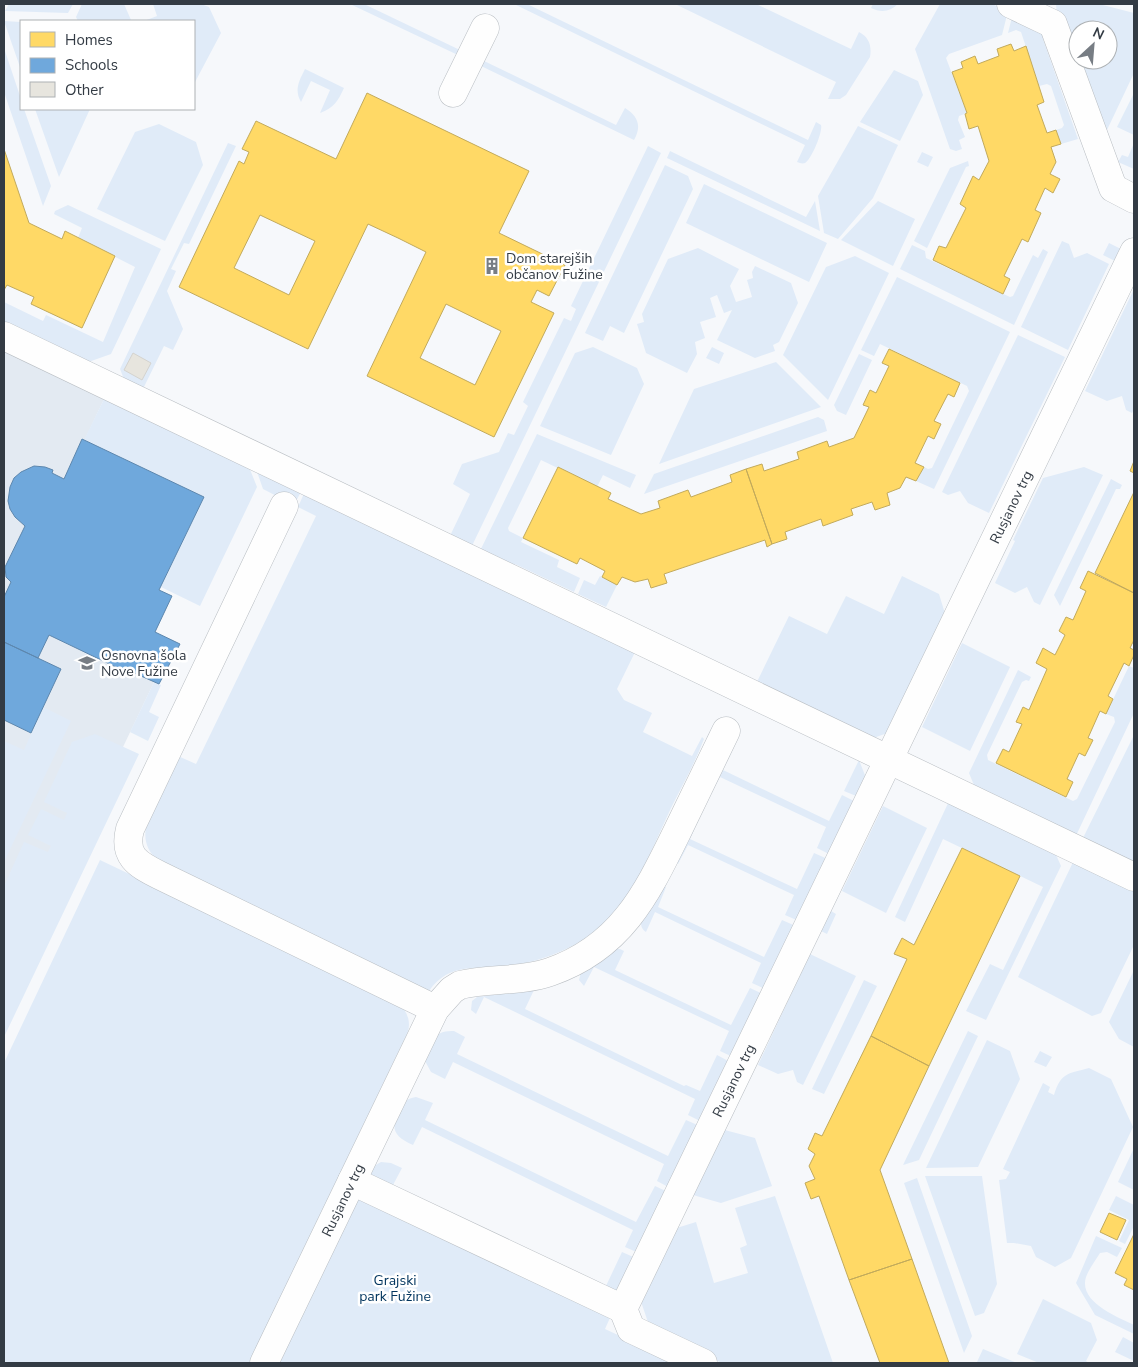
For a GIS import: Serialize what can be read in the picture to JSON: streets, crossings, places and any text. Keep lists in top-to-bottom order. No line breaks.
{"streets":{"street":["Rusjanov trg"]},"parks":["Grajski park Fužine"],"places":{"building":["Dom starejših občanov Fužine"],"school or university":["Osnovna šola Nove Fužine"]},"legend":["Homes","Schools","Other"],"north":"top right"}
